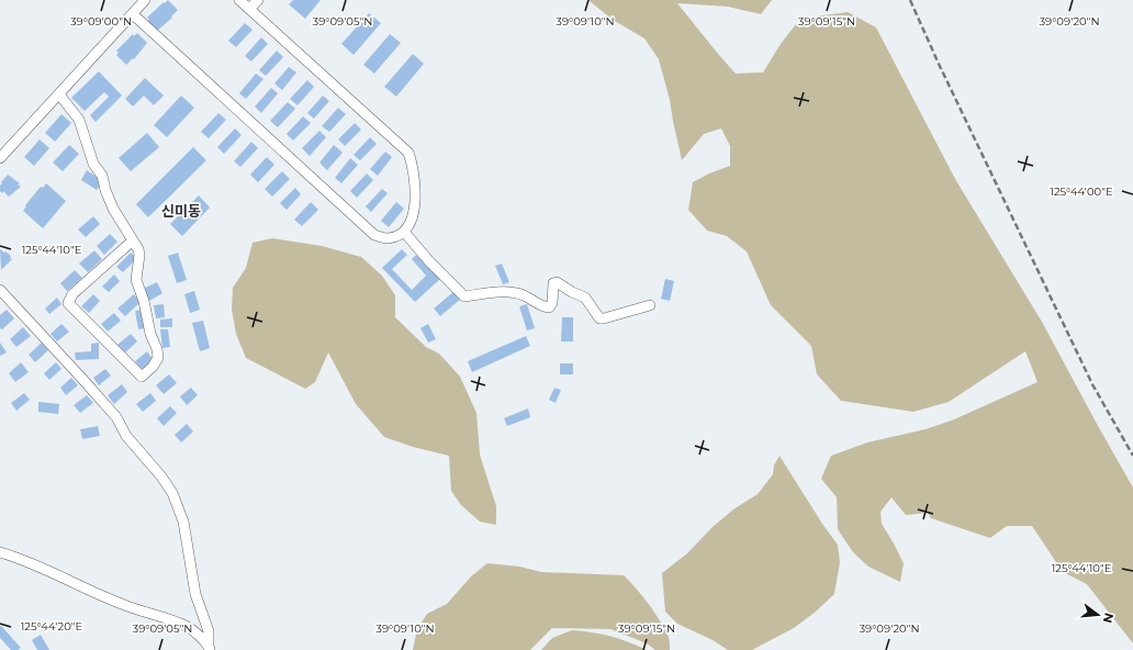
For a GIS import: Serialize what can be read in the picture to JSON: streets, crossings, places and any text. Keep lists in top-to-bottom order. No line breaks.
{"districts":["신미동"],"north":"right","coordinates":["39°09'00\"N","39°09'05\"N","39°09'10\"N","39°09'15\"N","39°09'20\"N","125°44'00\"E","125°44'10\"E","125°44'20\"E"]}
